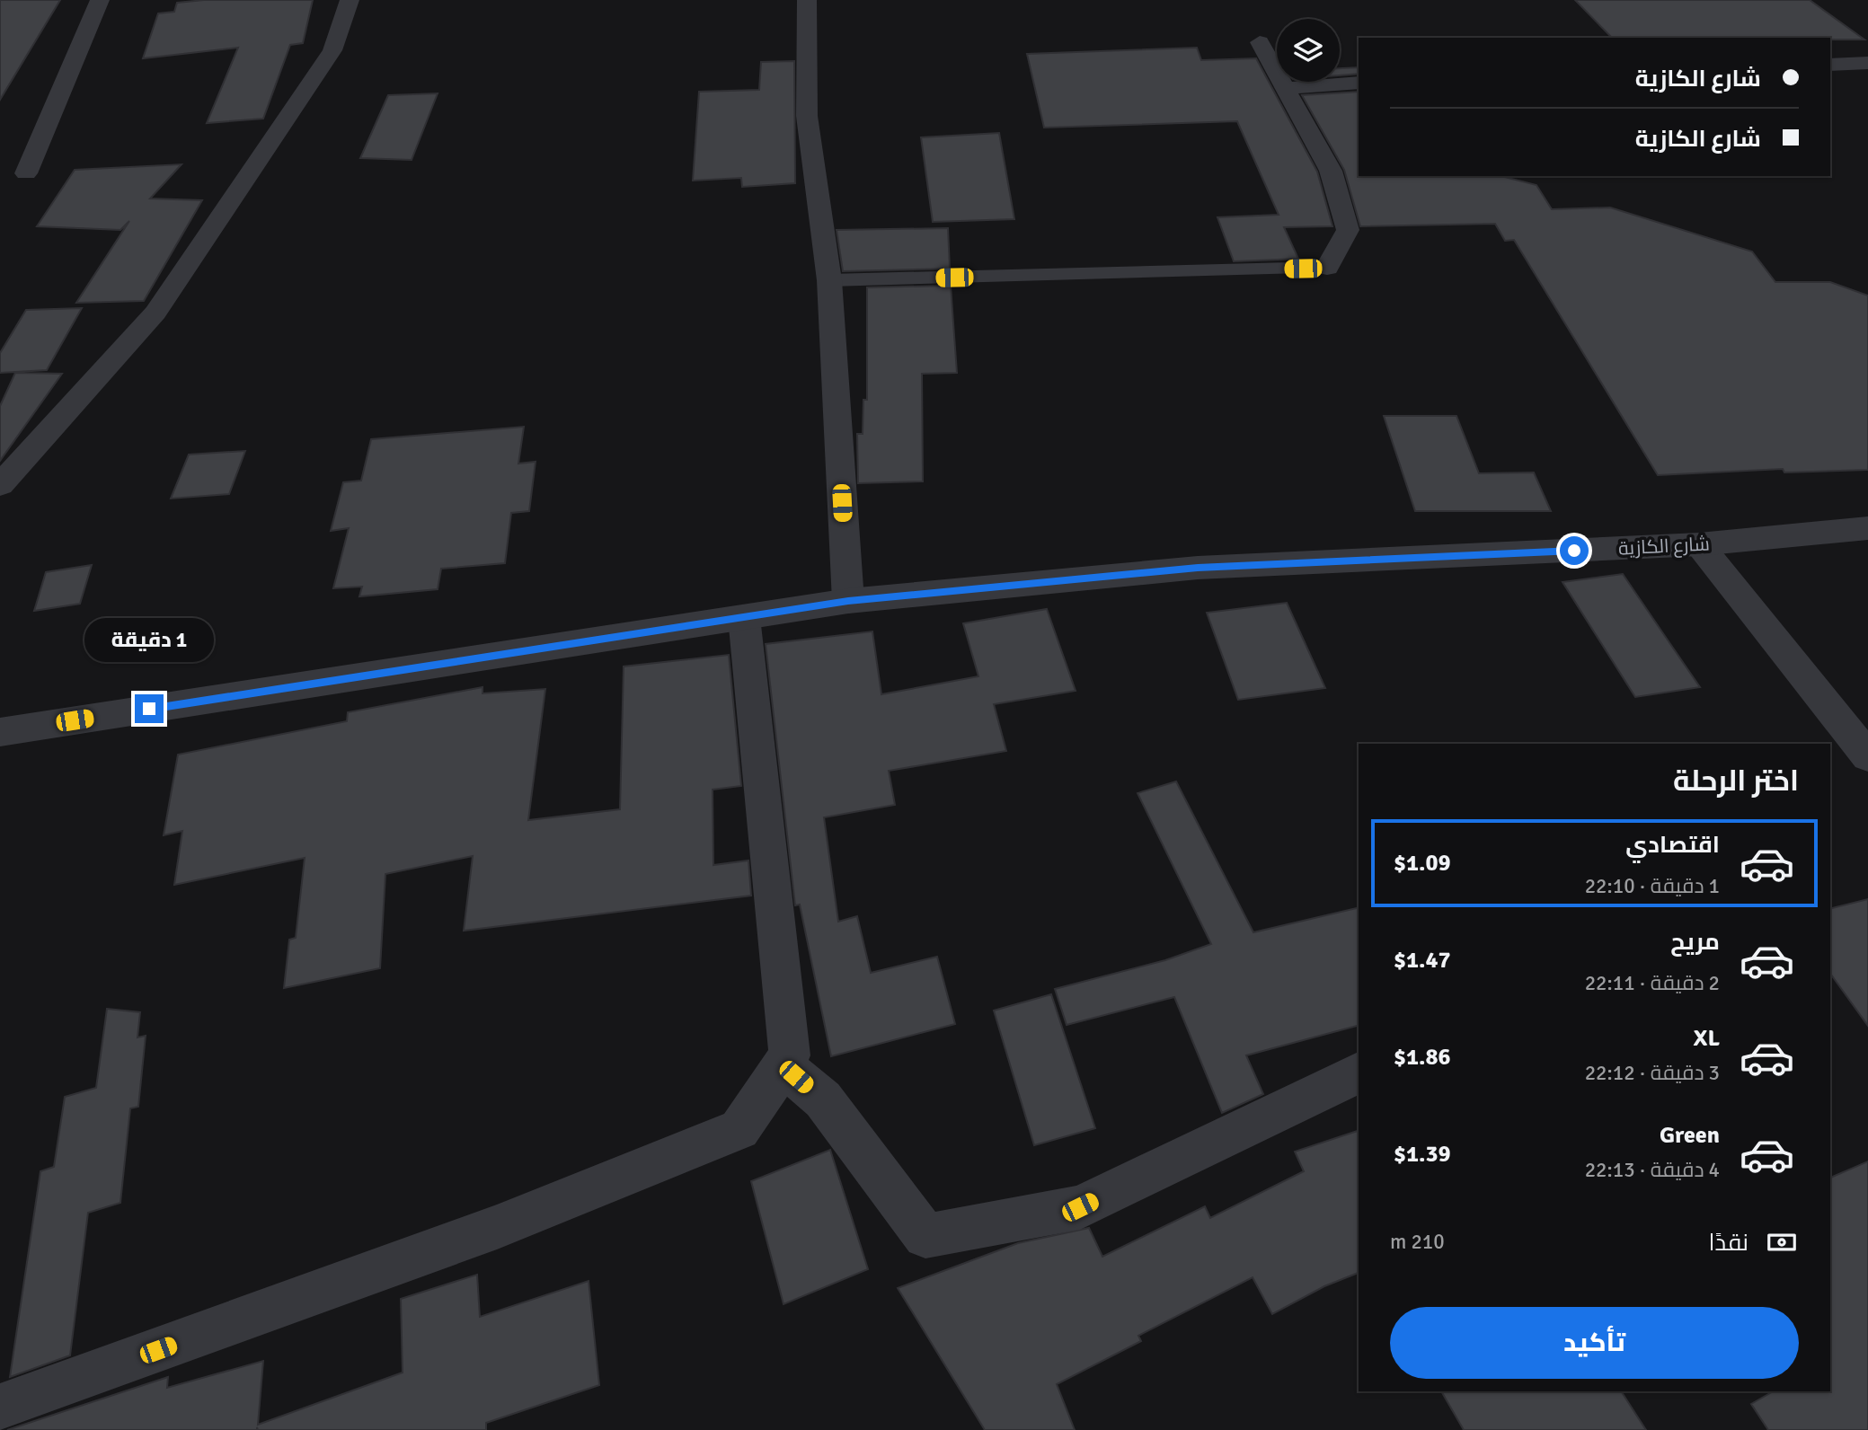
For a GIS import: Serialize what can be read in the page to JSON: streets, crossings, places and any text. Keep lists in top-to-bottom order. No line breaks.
{"streets":{"street":["شارع الكازية"]},"page":{"banner":["شارع الكازية","شارع الكازية"],"bubble":"1 دقيقة","heading":"اختر الرحلة","list":[{"name":"اقتصادي","note":"1 دقيقة · 22:10","value":"$1.09"},{"name":"مريح","note":"2 دقيقة · 22:11","value":"$1.47"},{"name":"XL","note":"3 دقيقة · 22:12","value":"$1.86"},{"name":"Green","note":"4 دقيقة · 22:13","value":"$1.39"}],"pay":["نقدًا","210 m"],"buttons":"تأكيد"}}
